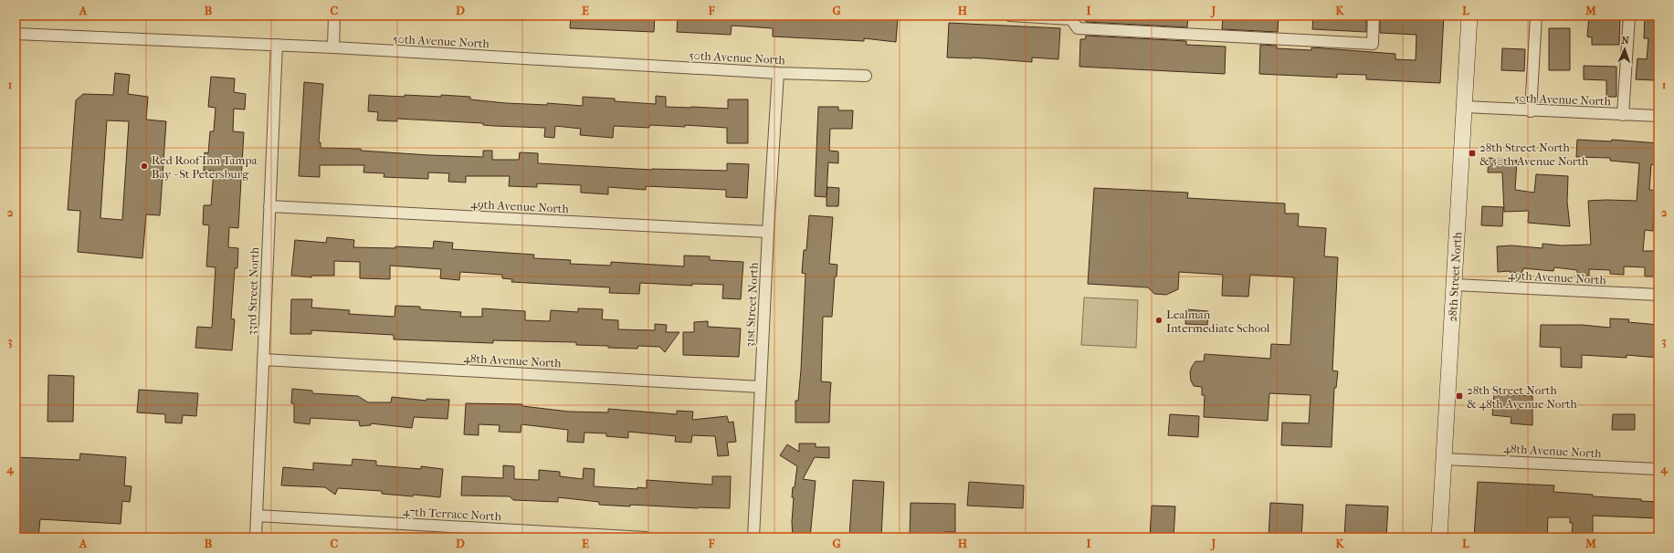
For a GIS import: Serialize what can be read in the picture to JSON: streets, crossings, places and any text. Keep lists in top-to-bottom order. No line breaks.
{"streets":{"street":["50th Avenue North","49th Avenue North","28th Street North","33rd Street North","31st Street North","48th Avenue North","47th Terrace North"]},"crossings":[["50th Avenue North","28th Street North"],["50th Avenue North","33rd Street North"],["50th Avenue North","31st Street North"],["49th Avenue North","28th Street North"],["49th Avenue North","33rd Street North"],["49th Avenue North","31st Street North"],["28th Street North","48th Avenue North"],["33rd Street North","48th Avenue North"],["33rd Street North","47th Terrace North"],["31st Street North","48th Avenue North"]],"places":{"transit":["28th Street North & 50th Avenue North","28th Street North & 48th Avenue North"],"other":["Red Roof Inn Tampa Bay - St Petersburg","Lealman Intermediate School"]},"north":"top","grid":{"columns":["A","B","C","D","E","F","G","H","I","J","K","L","M"],"rows":["1","2","3","4"]}}
